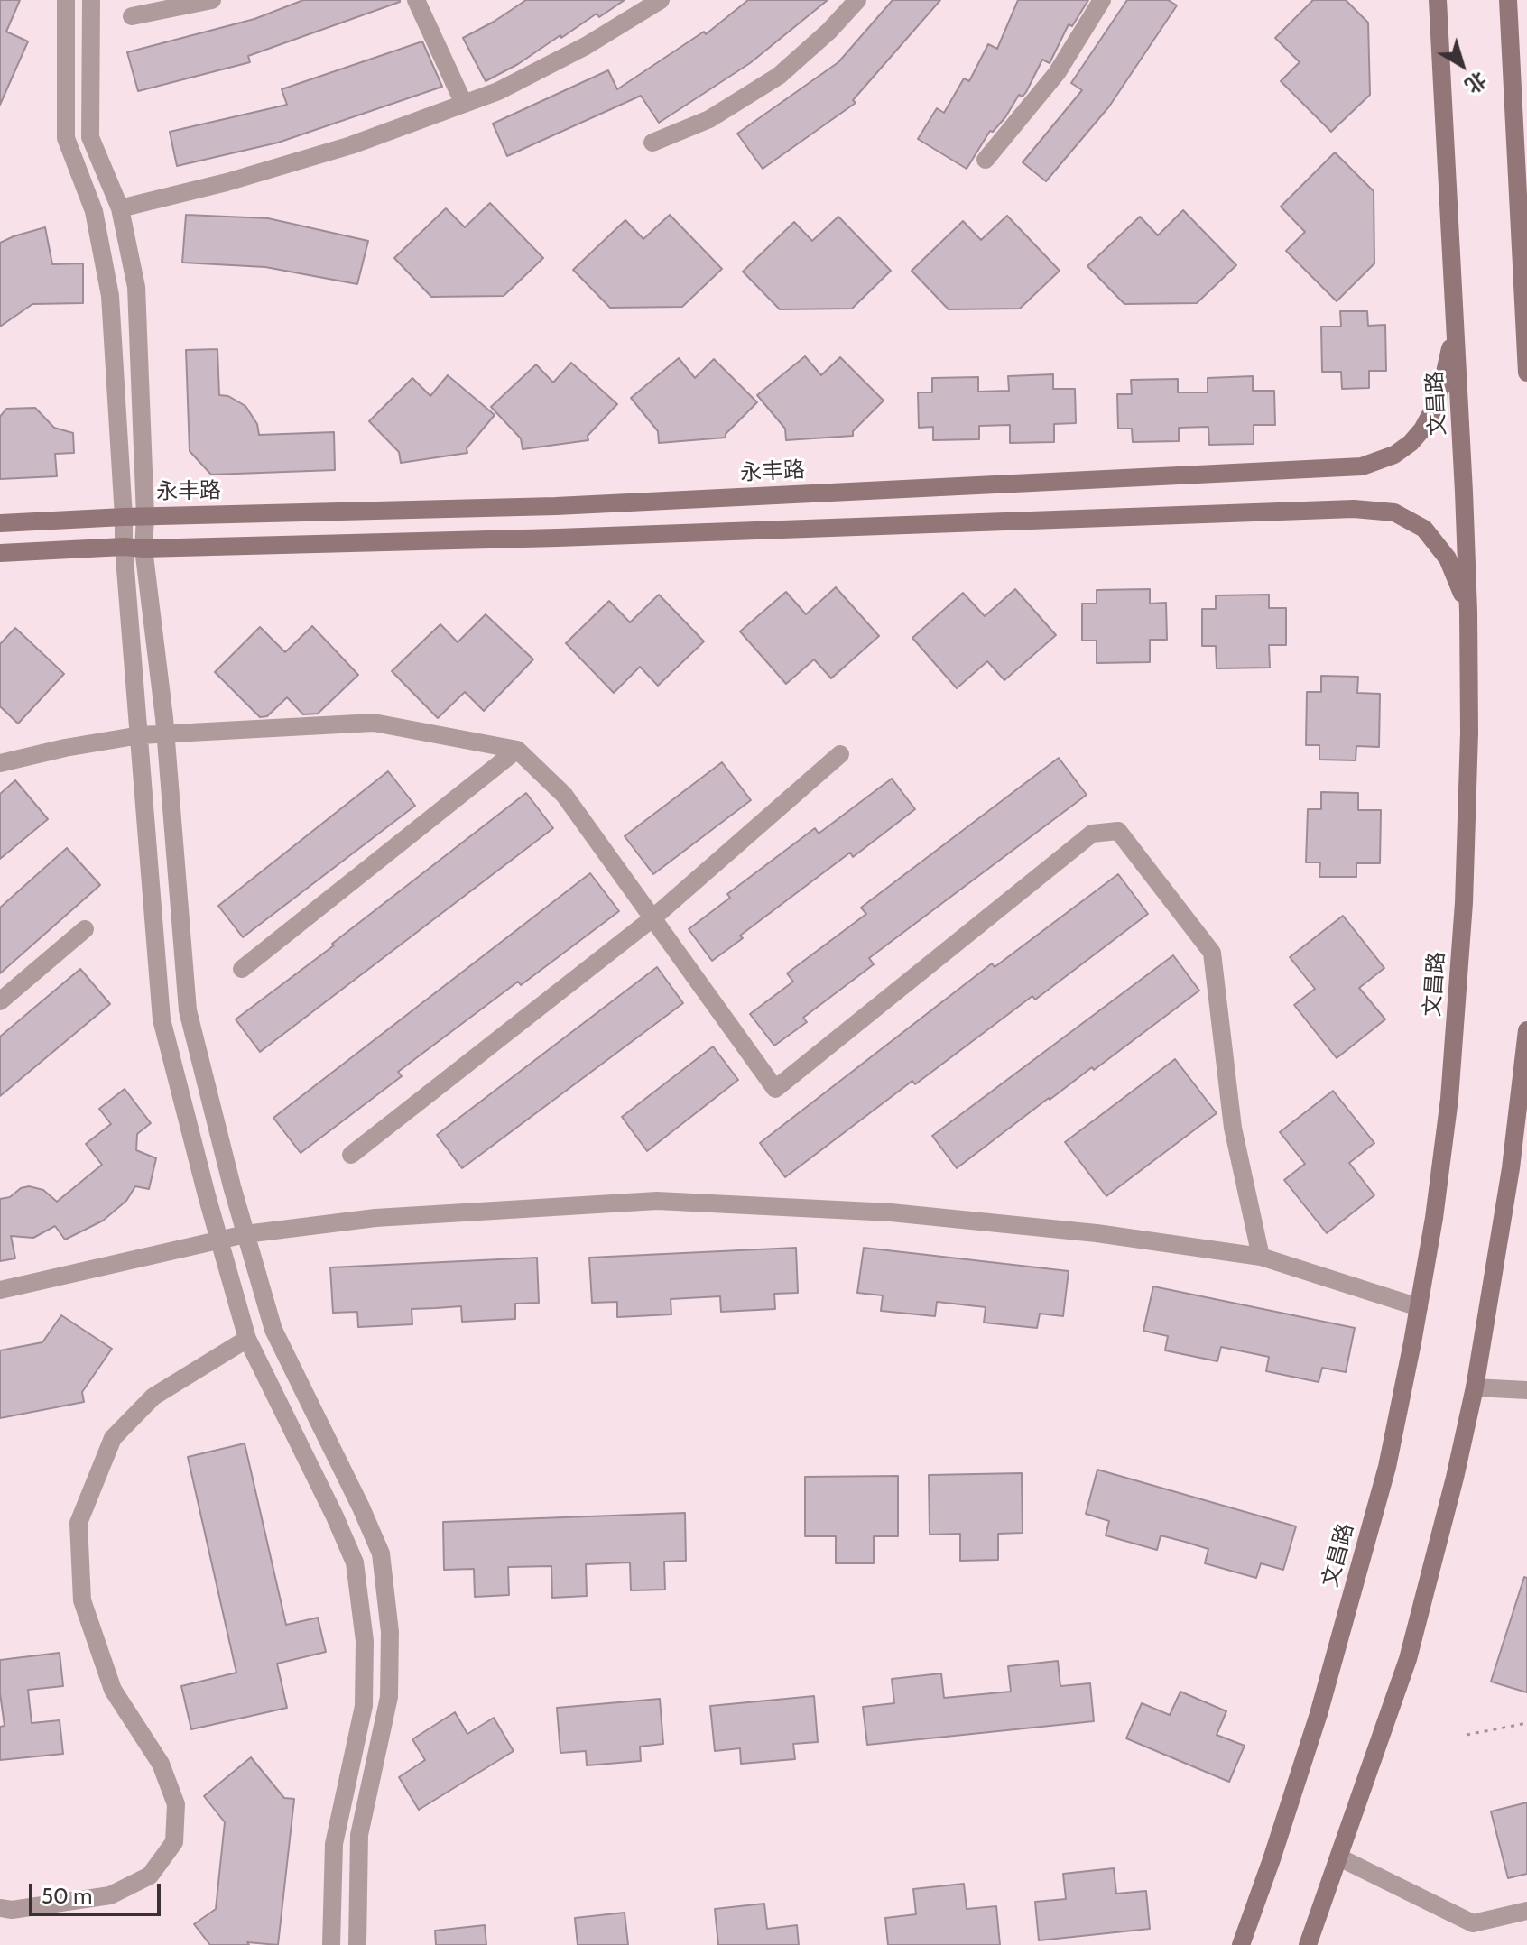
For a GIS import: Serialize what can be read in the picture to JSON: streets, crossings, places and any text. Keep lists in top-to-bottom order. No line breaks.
{"streets":{"street":["文昌路","永丰路"]},"crossings":[["文昌路","永丰路"]],"scale_bar":"50 m","north":"bottom right"}
